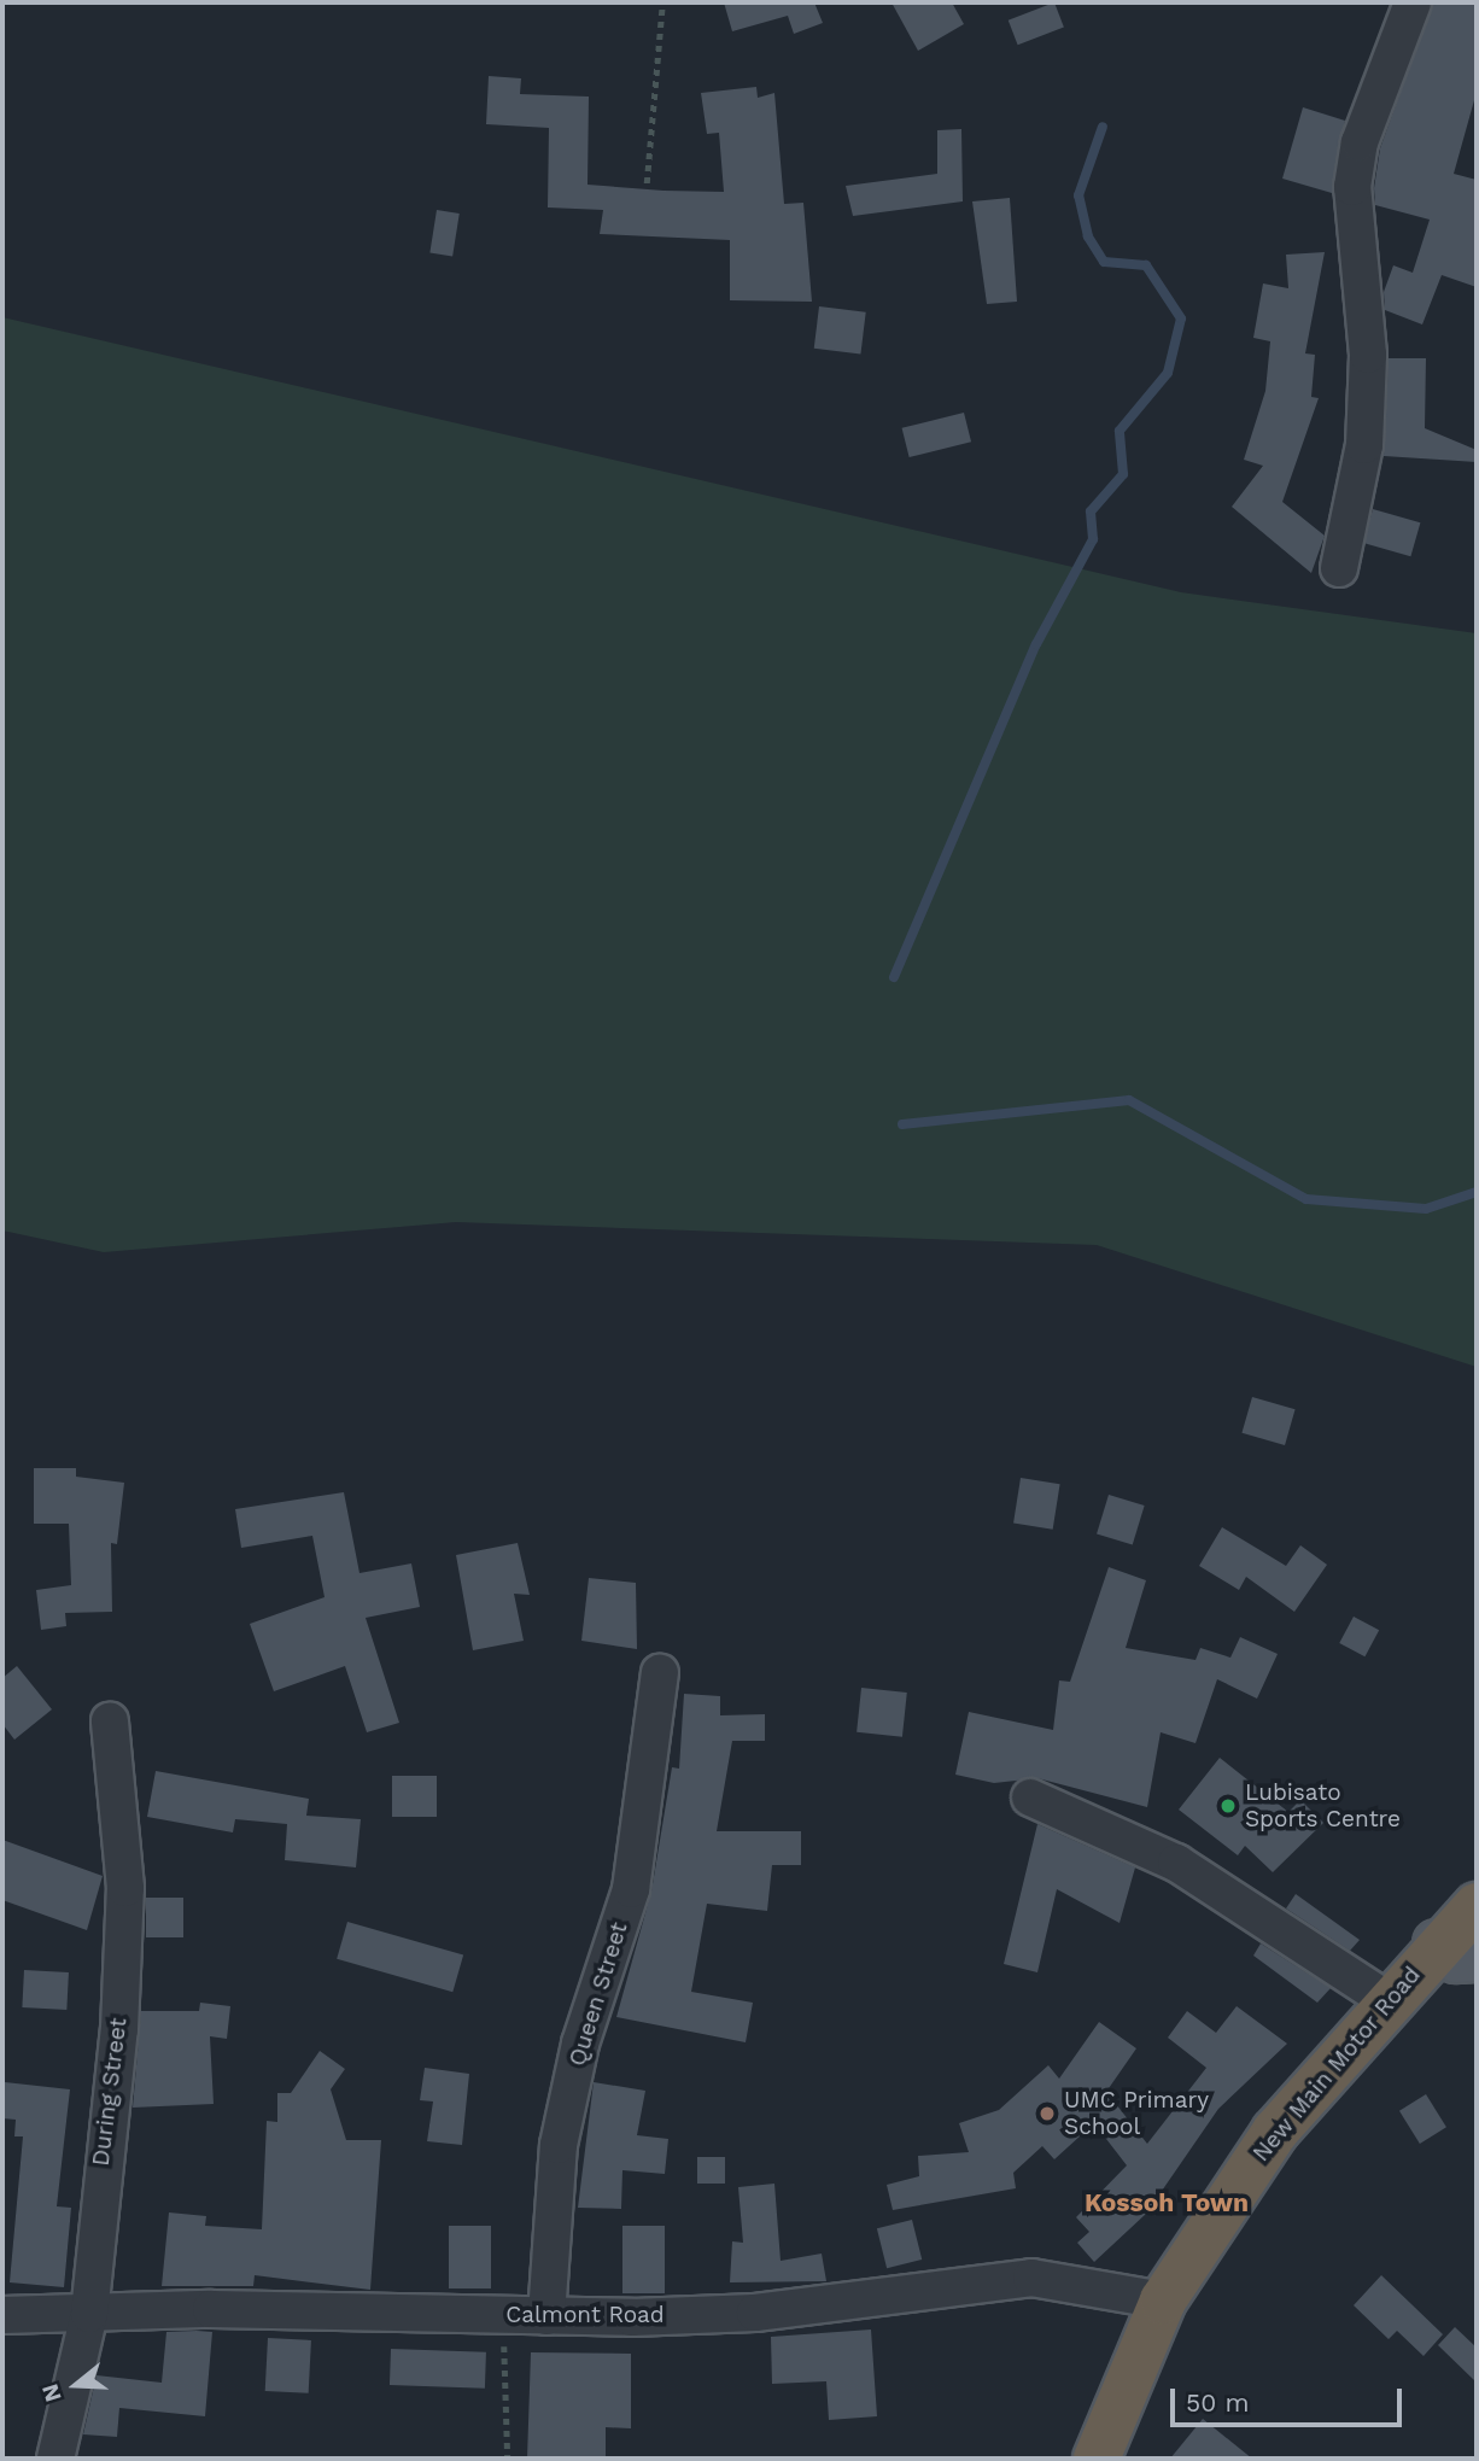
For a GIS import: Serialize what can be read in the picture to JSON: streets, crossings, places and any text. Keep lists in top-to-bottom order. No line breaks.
{"streets":{"highway":["New Main Motor Road"],"street":["Queen Street","During Street","Calmont Road"]},"crossings":[["Queen Street","Calmont Road"],["New Main Motor Road","Calmont Road"],["During Street","Calmont Road"]],"districts":["Kossoh Town"],"places":["Lubisato Sports Centre","UMC Primary School"],"scale_bar":"50 m","north":"left"}
